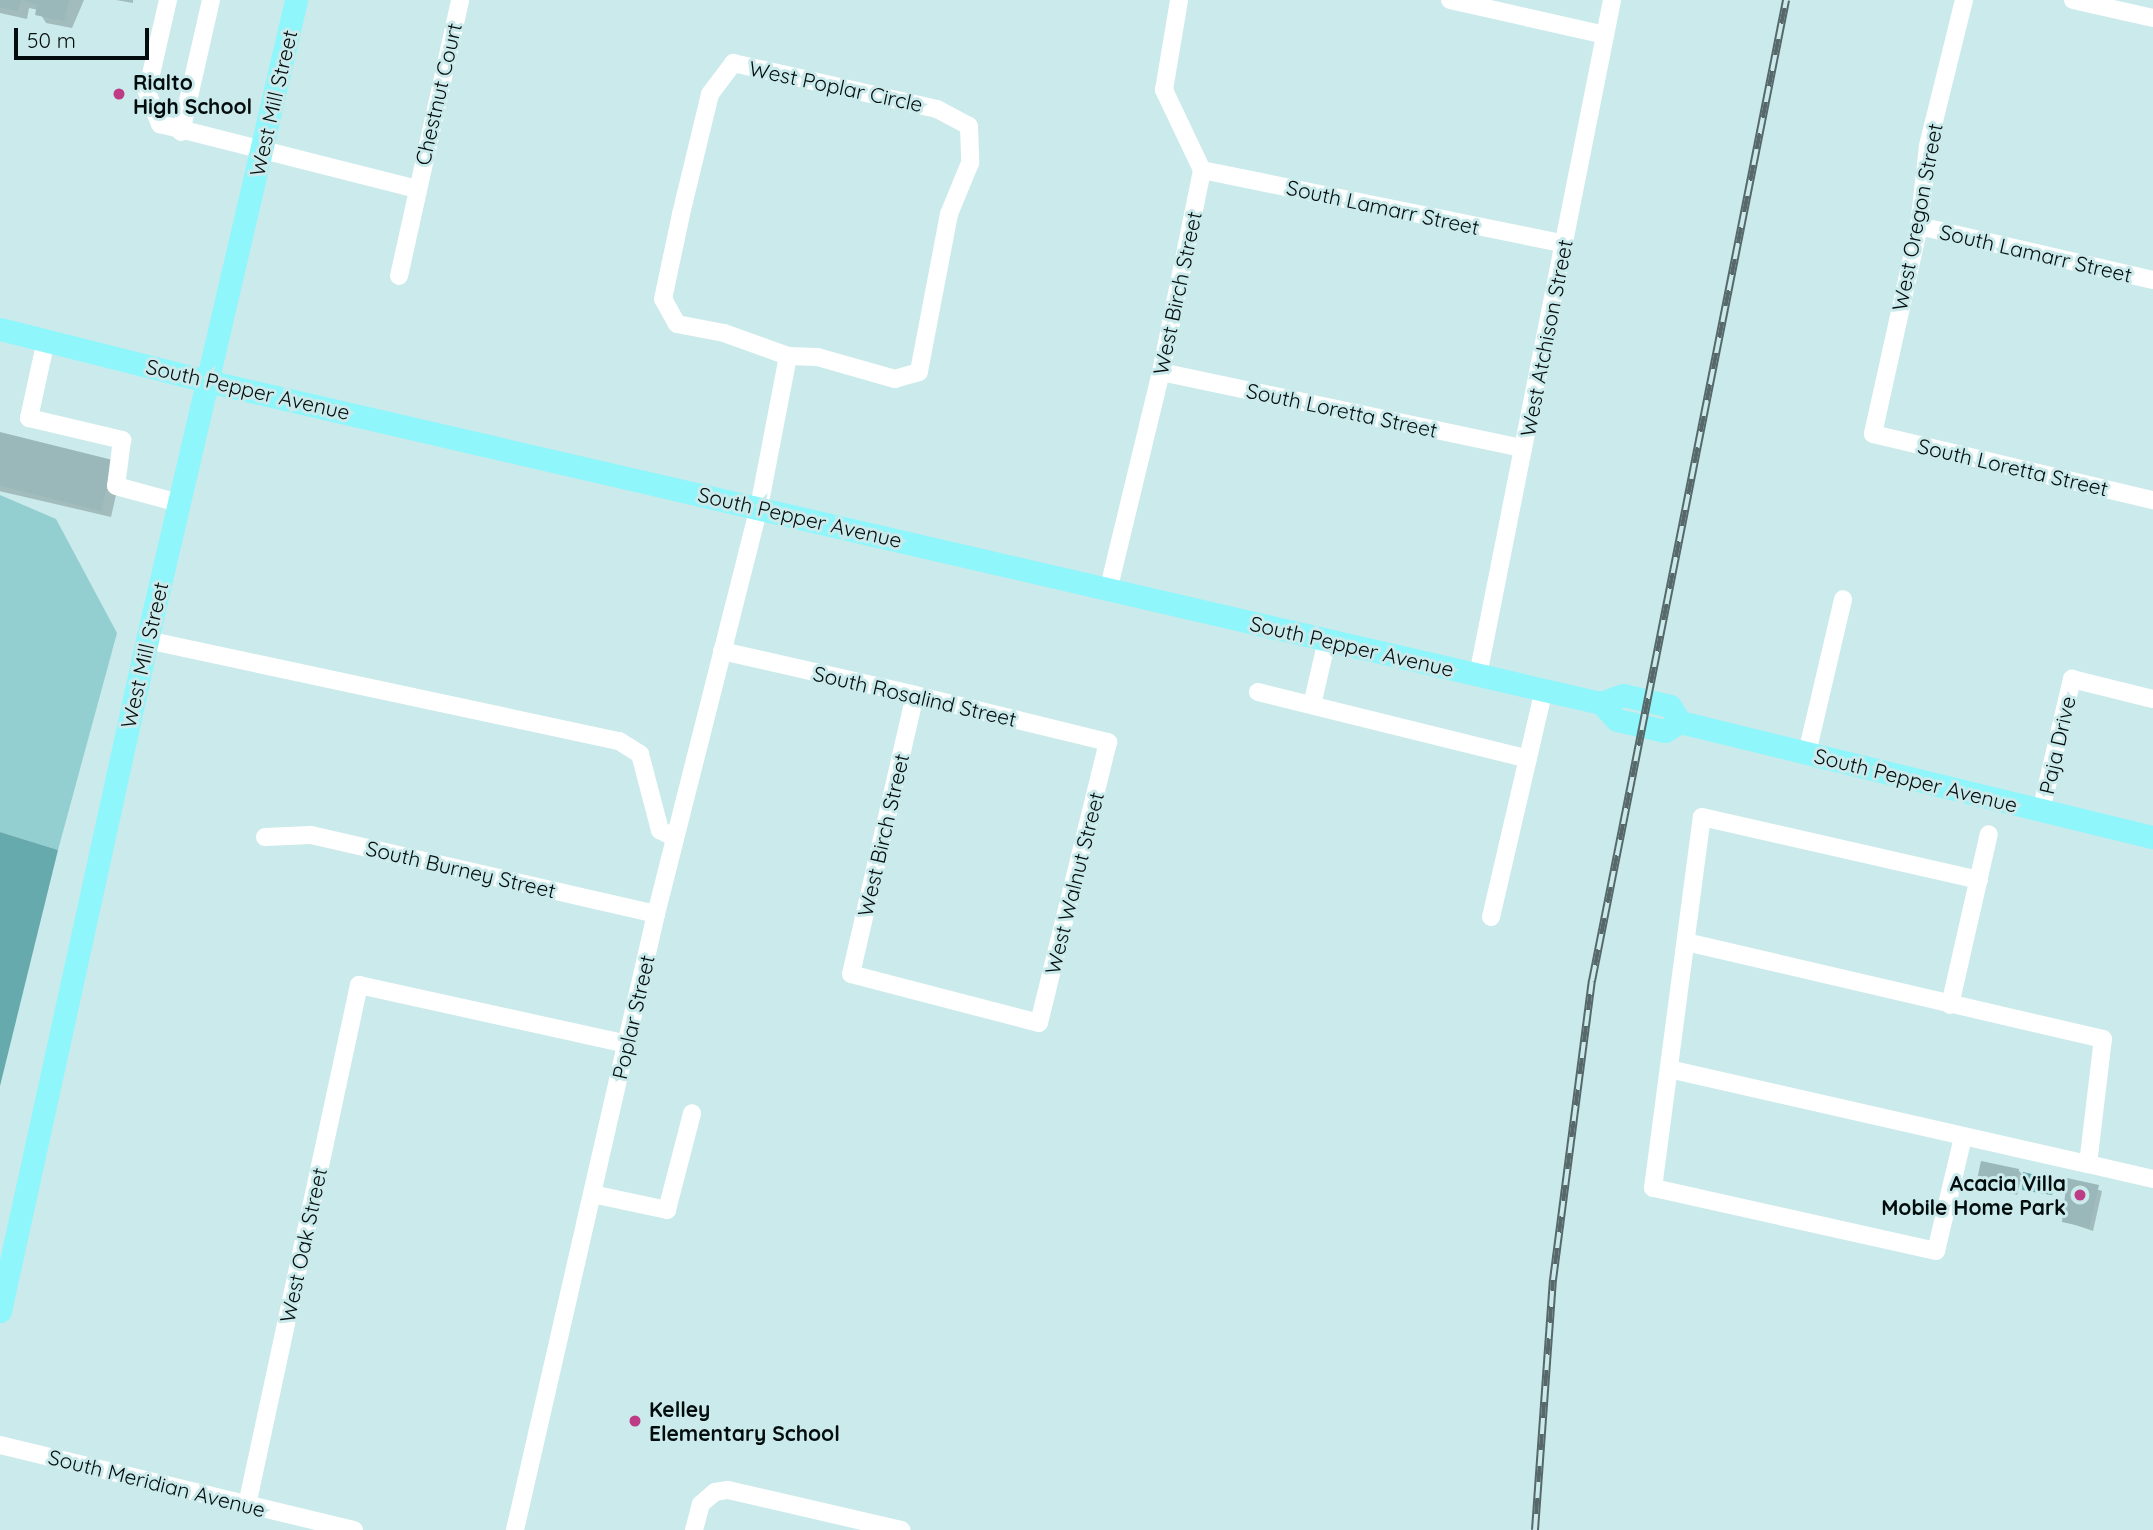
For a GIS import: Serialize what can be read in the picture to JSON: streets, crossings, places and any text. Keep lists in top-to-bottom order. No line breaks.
{"streets":{"main road":["West Mill Street","South Pepper Avenue"],"street":["West Poplar Circle","Chestnut Court","South Lamarr Street","West Oregon Street","West Birch Street","West Atchison Street","South Loretta Street","South Rosalind Street","Paja Drive","South Burney Street","West Walnut Street","Poplar Street","West Oak Street","South Meridian Avenue"]},"crossings":[["West Poplar Circle","Poplar Street"],["Chestnut Court","West Mill Street"],["West Mill Street","South Pepper Avenue"],["South Lamarr Street","West Oregon Street"],["South Lamarr Street","West Birch Street"],["South Lamarr Street","West Atchison Street"],["West Oregon Street","South Loretta Street"],["West Birch Street","South Pepper Avenue"],["West Birch Street","South Loretta Street"],["West Birch Street","South Rosalind Street"],["West Birch Street","West Walnut Street"],["West Atchison Street","South Pepper Avenue"],["West Atchison Street","South Loretta Street"],["South Pepper Avenue","Paja Drive"],["South Pepper Avenue","Poplar Street"],["South Rosalind Street","West Walnut Street"],["South Rosalind Street","Poplar Street"],["South Burney Street","Poplar Street"],["Poplar Street","West Oak Street"],["West Oak Street","South Meridian Avenue"]],"places":["Rialto High School","Acacia Villa Mobile Home Park","Kelley Elementary School"],"scale_bar":"50 m"}
